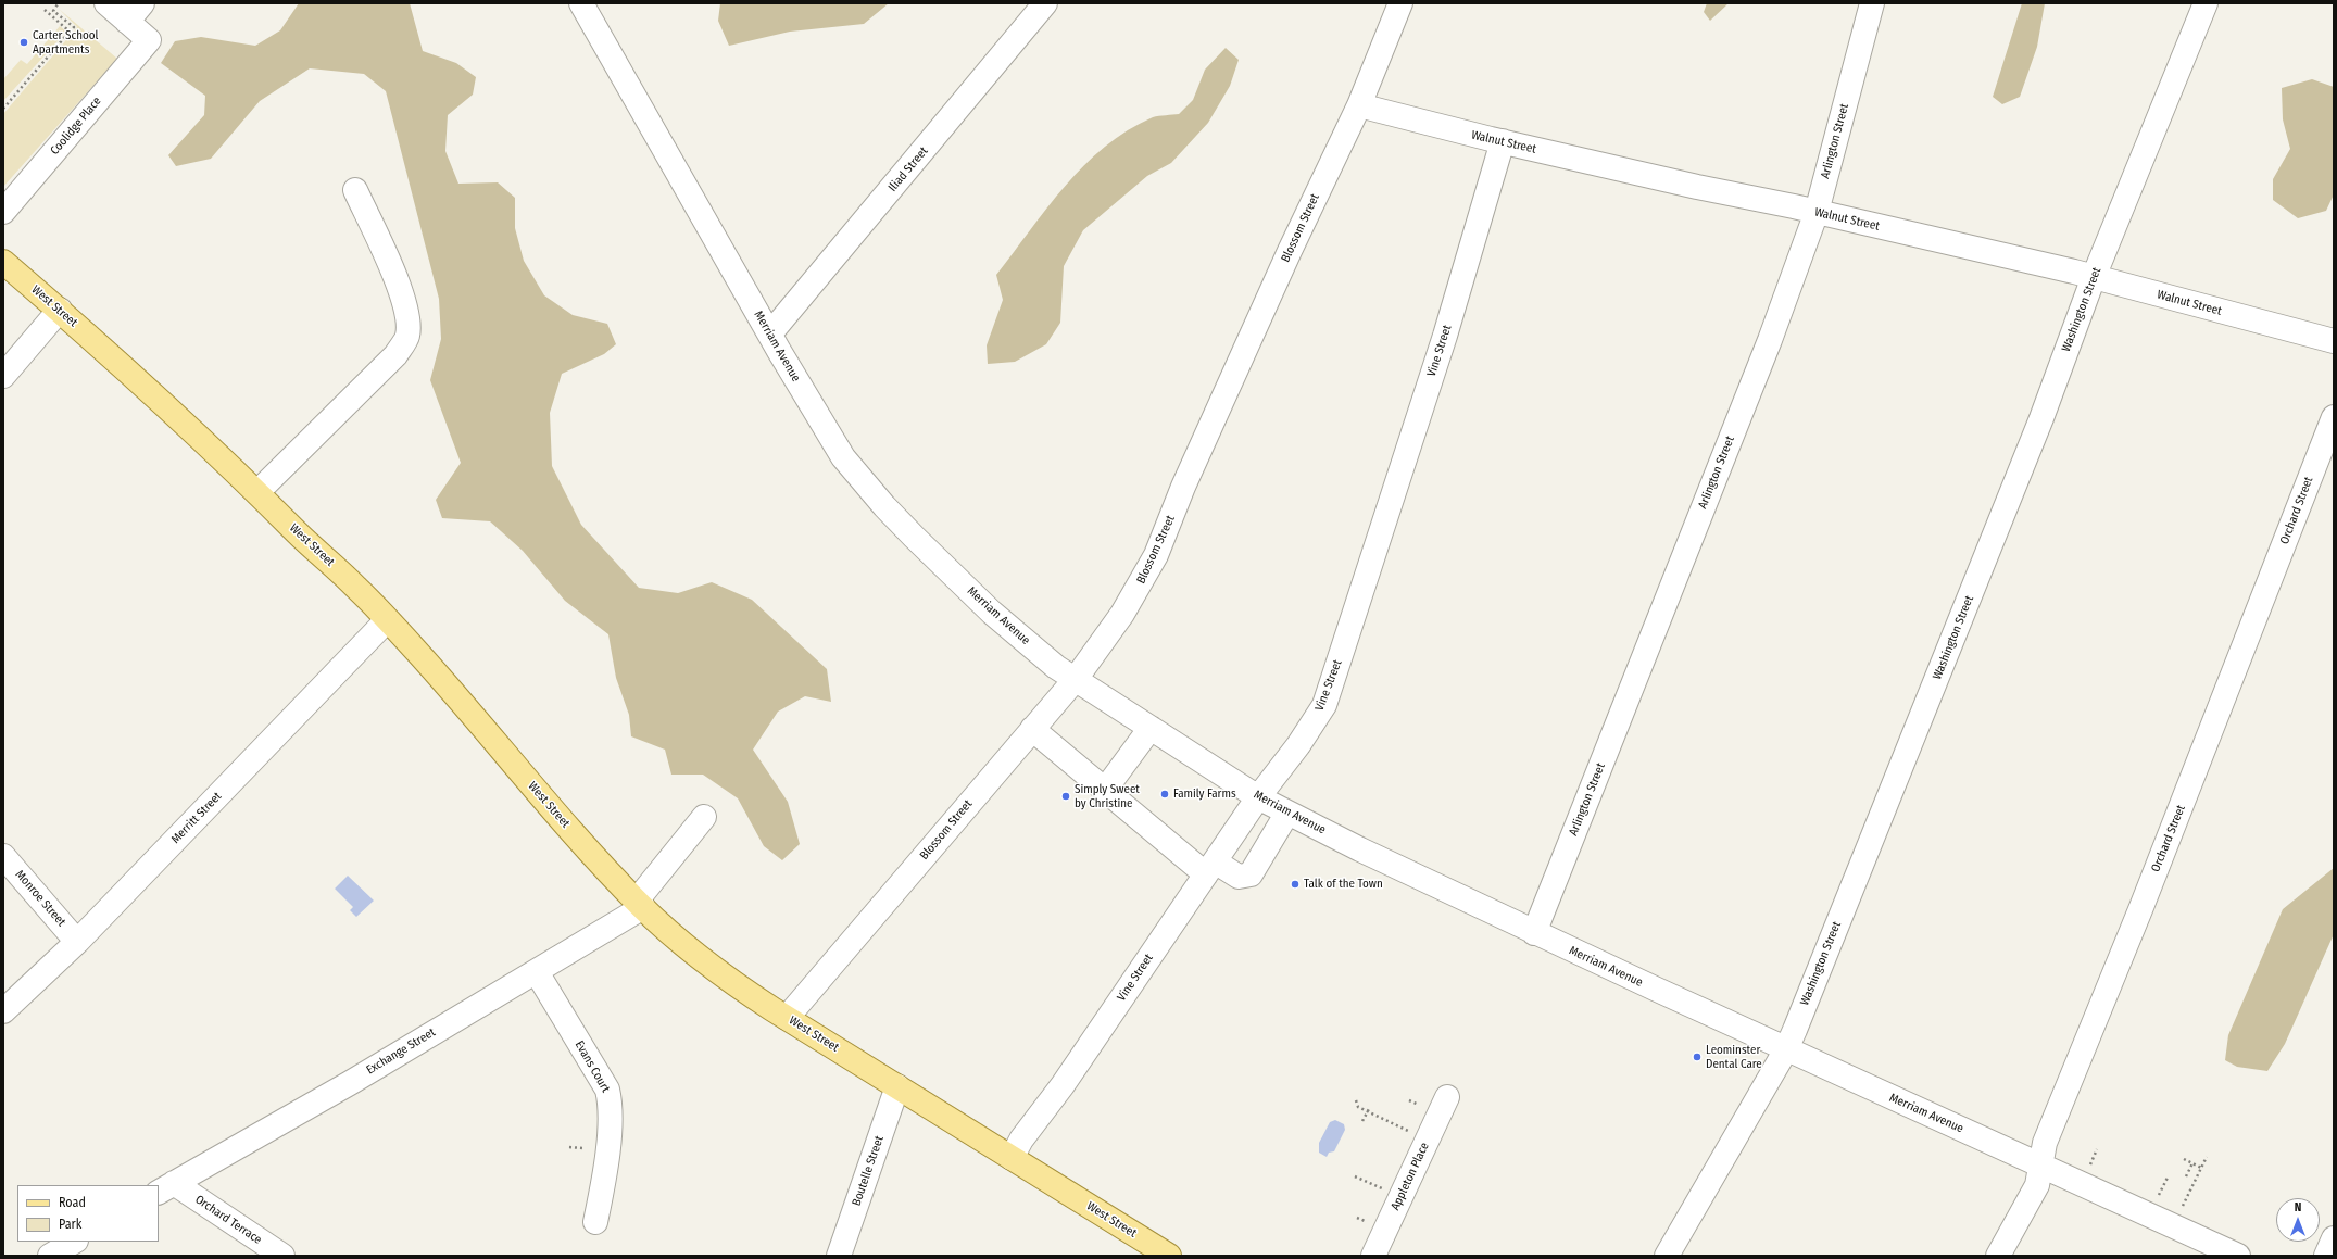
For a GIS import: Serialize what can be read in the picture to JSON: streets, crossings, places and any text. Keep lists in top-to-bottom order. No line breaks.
{"streets":{"main road":["West Street"],"street":["Coolidge Place","Arlington Street","Walnut Street","Iliad Street","Blossom Street","Washington Street","Merriam Avenue","Vine Street","Orchard Street","Merritt Street","Monroe Street","Exchange Street","Evans Court","Boutelle Street","Appleton Place","Orchard Terrace"]},"crossings":[["Arlington Street","Walnut Street"],["Arlington Street","Merriam Avenue"],["Walnut Street","Blossom Street"],["Walnut Street","Washington Street"],["Walnut Street","Vine Street"],["Iliad Street","Merriam Avenue"],["Blossom Street","West Street"],["Blossom Street","Merriam Avenue"],["West Street","Vine Street"],["West Street","Merritt Street"],["West Street","Exchange Street"],["West Street","Boutelle Street"],["Washington Street","Merriam Avenue"],["Merriam Avenue","Vine Street"],["Merriam Avenue","Orchard Street"],["Merritt Street","Monroe Street"],["Exchange Street","Evans Court"],["Exchange Street","Orchard Terrace"]],"places":["Carter School Apartments","Family Farms","Simply Sweet by Christine","Talk of the Town","Leominster Dental Care"],"legend":["Road","Park"],"north":"top"}
